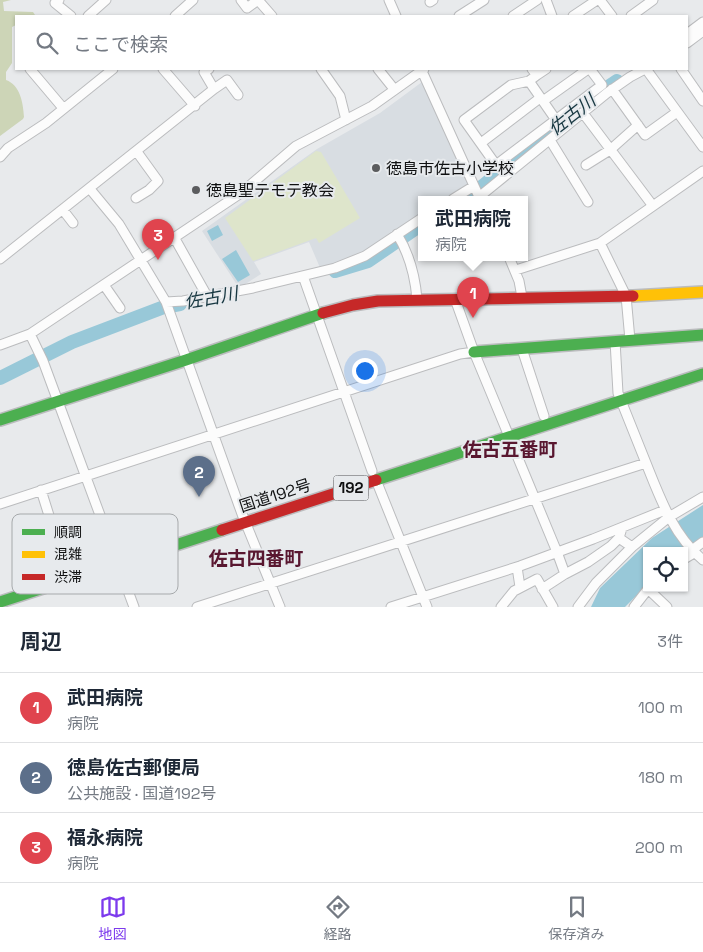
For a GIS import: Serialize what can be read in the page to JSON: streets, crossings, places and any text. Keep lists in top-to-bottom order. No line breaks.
{"streets":{"main road":["192","国道192号"]},"districts":["佐古五番町","佐古四番町"],"water":["佐古川"],"places":["徳島市佐古小学校","徳島聖テモテ教会"],"legend":["順調","混雑","渋滞"],"page":{"search":"ここで検索","popup":["武田病院","病院"],"pins":["3","1","2"],"heading":["周辺","3件"],"list":[{"mark":"1","name":"武田病院","note":"病院","value":"100 m"},{"mark":"2","name":"徳島佐古郵便局","note":"公共施設 · 国道192号","value":"180 m"},{"mark":"3","name":"福永病院","note":"病院","value":"200 m"}],"nav":["地図","経路","保存済み"]}}
